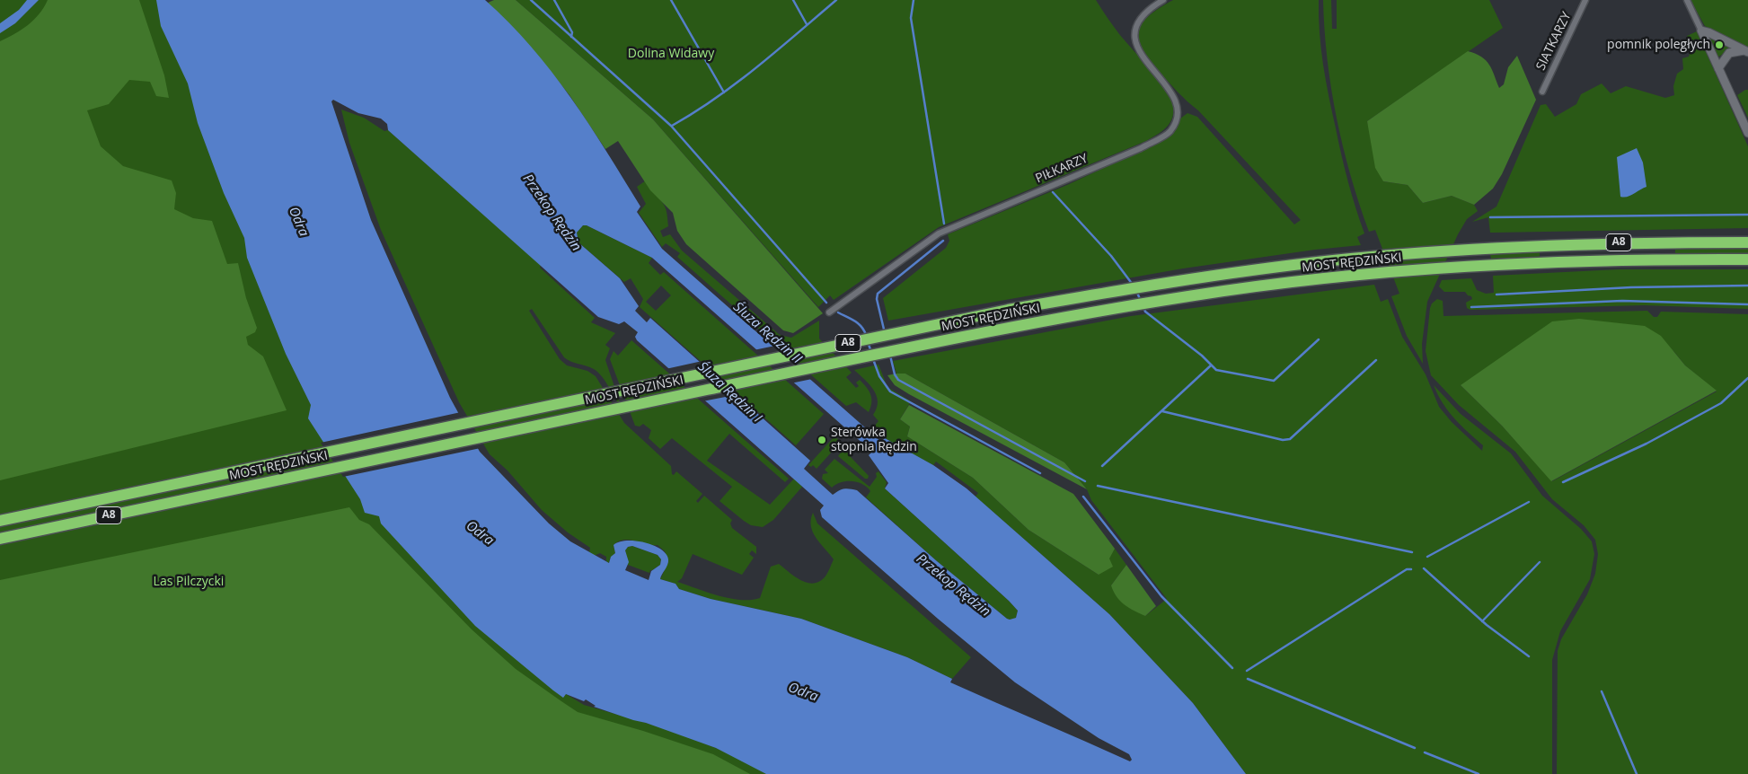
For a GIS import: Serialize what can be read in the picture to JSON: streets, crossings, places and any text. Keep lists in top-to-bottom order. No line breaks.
{"streets":{"highway":["A8","MOST RĘDZIŃSKI"],"street":["SIATKARZY","PIŁKARZY"]},"water":["Przekop Rędzin","Odra","Śluza Rędzin II","Śluza Rędzin I"],"parks":["Dolina Widawy","Las Pilczycki"],"places":["pomnik poległych","Sterówka stopnia Rędzin"]}
